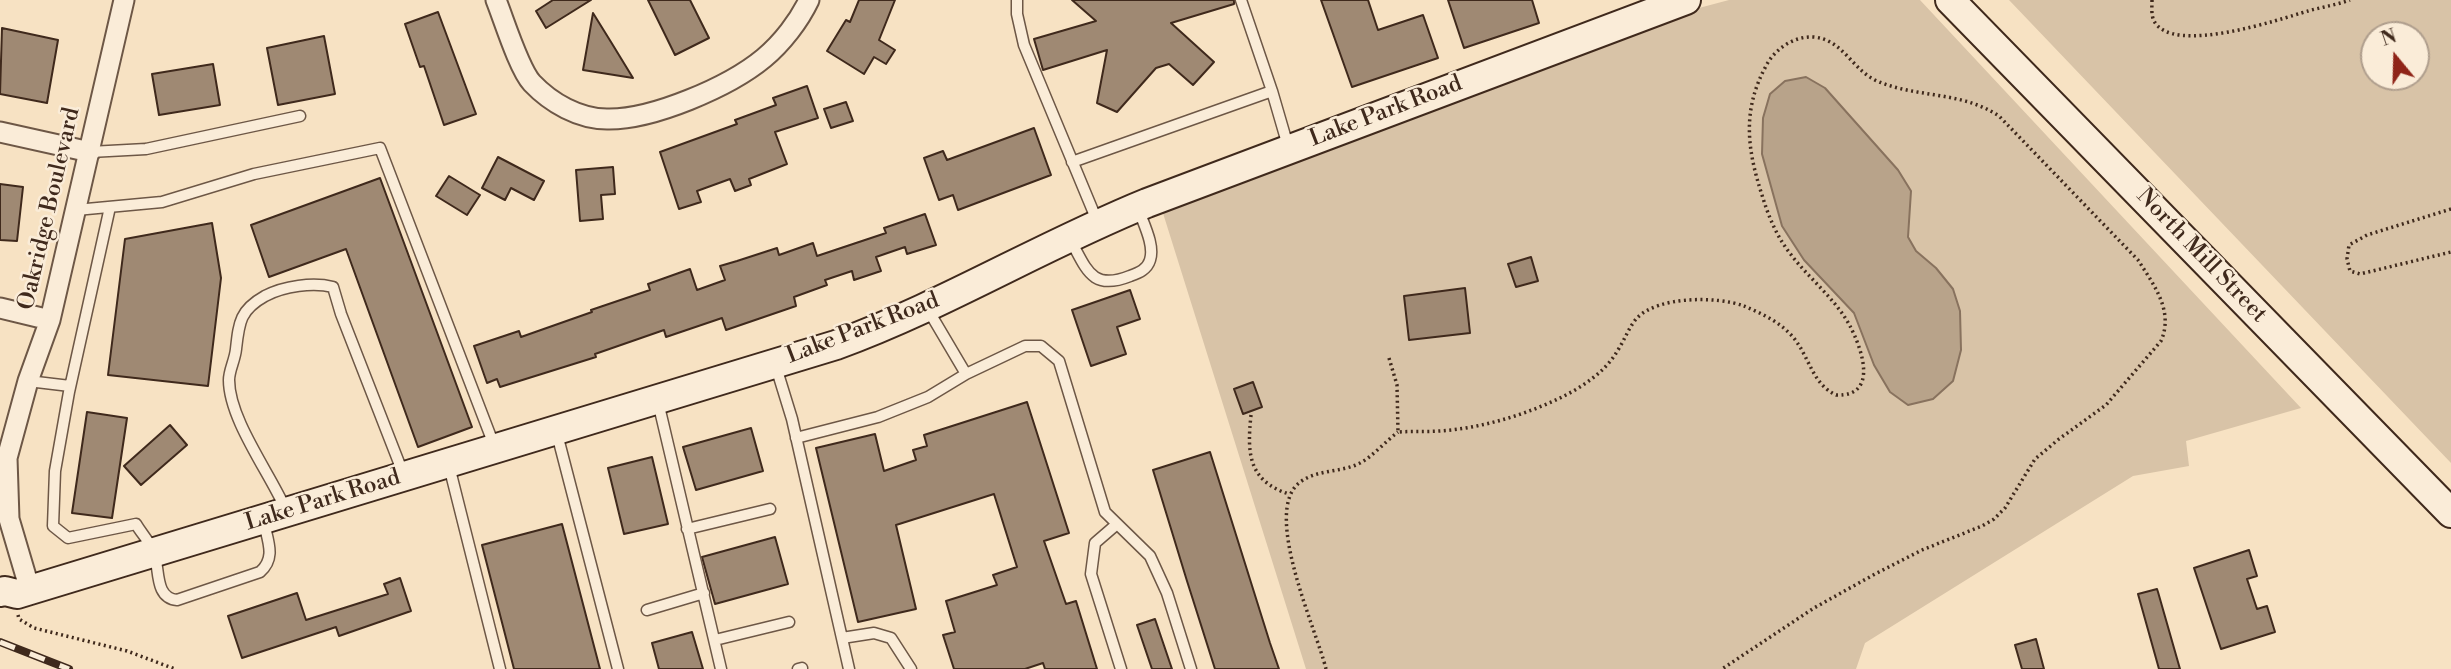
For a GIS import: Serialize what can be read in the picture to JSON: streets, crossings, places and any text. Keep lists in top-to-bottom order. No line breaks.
{"streets":{"main road":["Lake Park Road","North Mill Street"],"street":["Oakridge Boulevard"]},"crossings":[["Lake Park Road","Oakridge Boulevard"]],"north":"top"}
